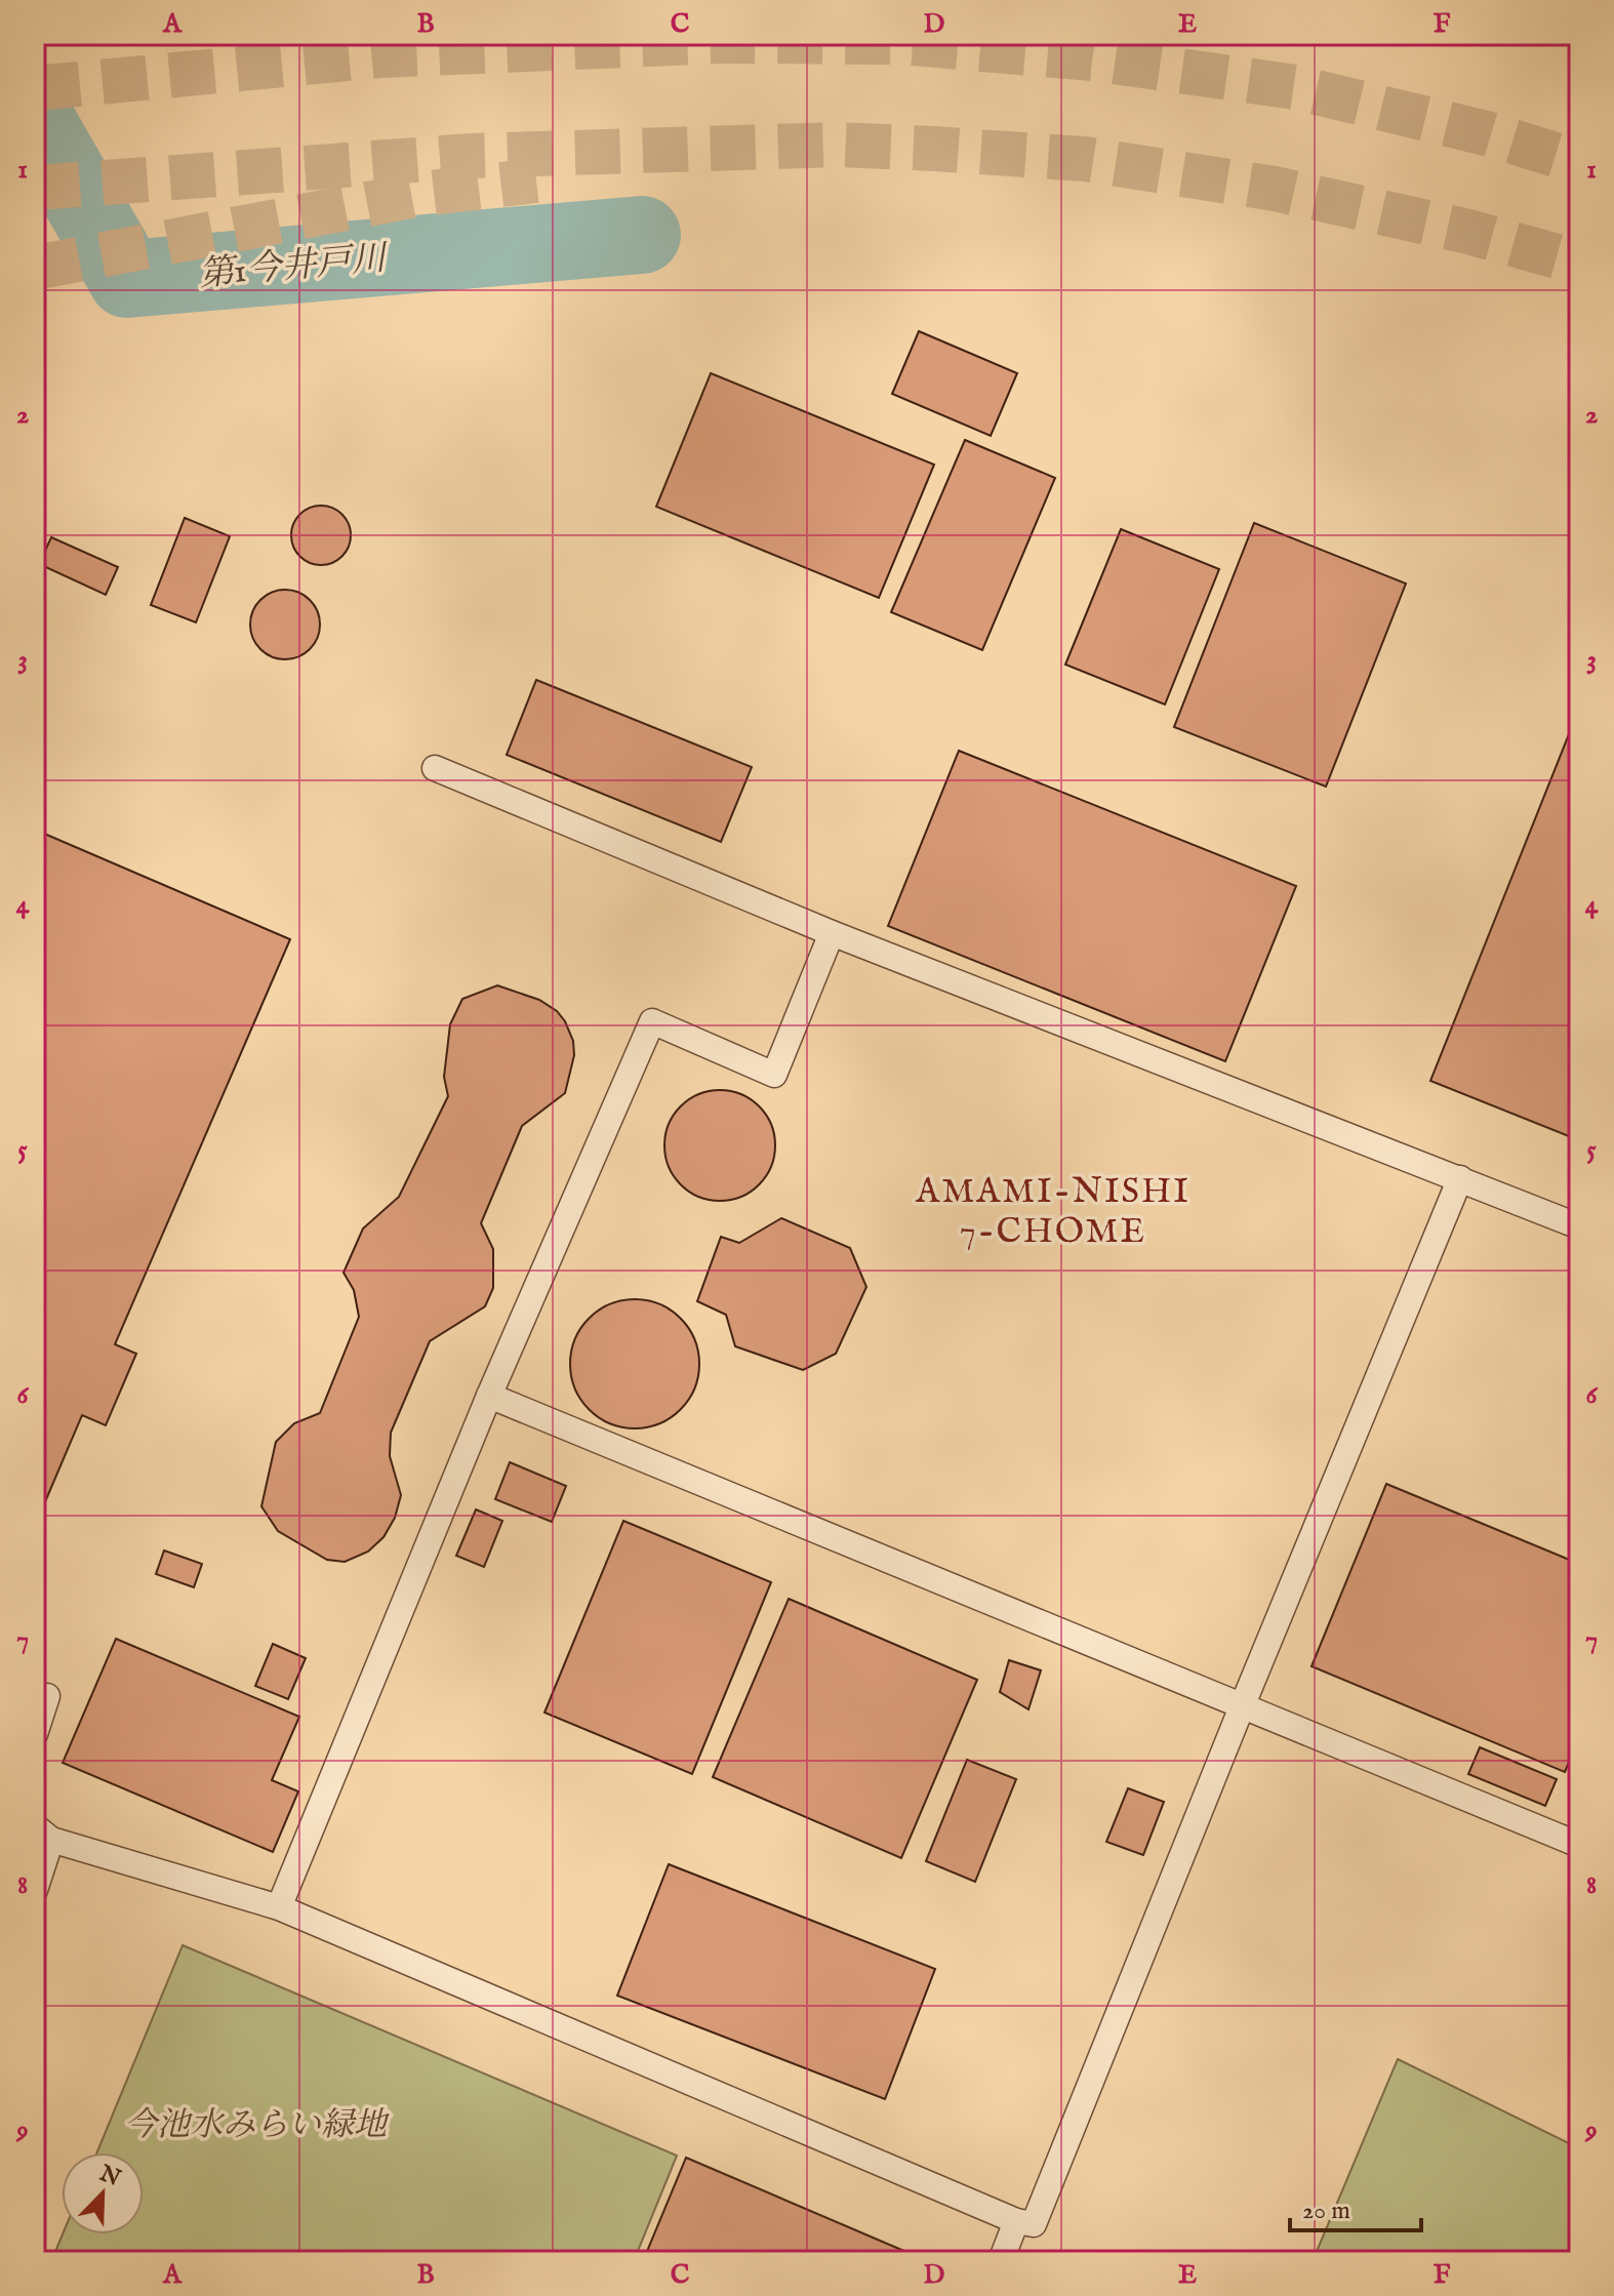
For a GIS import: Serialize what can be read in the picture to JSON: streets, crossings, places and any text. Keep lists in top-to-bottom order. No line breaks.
{"districts":["AMAMI-NISHI 7-CHOME"],"water":["第1今井戸川"],"parks":["今池水みらい緑地"],"scale_bar":"20 m","north":"top right","grid":{"columns":["A","B","C","D","E","F"],"rows":["1","2","3","4","5","6","7","8","9"]}}
